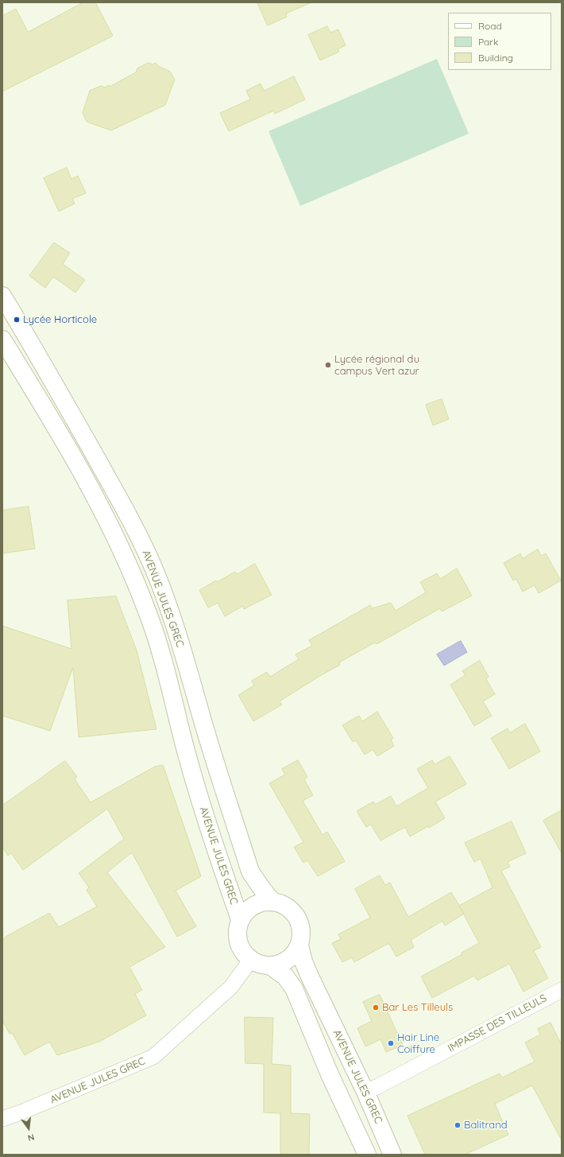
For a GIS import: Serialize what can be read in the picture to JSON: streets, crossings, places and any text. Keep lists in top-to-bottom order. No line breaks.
{"streets":{"street":["AVENUE JULES GREC","IMPASSE DES TILLEULS"]},"crossings":[["AVENUE JULES GREC","IMPASSE DES TILLEULS"]],"places":["Lycée Horticole","Lycée régional du campus Vert azur","Bar Les Tilleuls","Hair Line Coiffure","Balitrand"],"legend":["Road","Park","Building"],"north":"bottom"}
